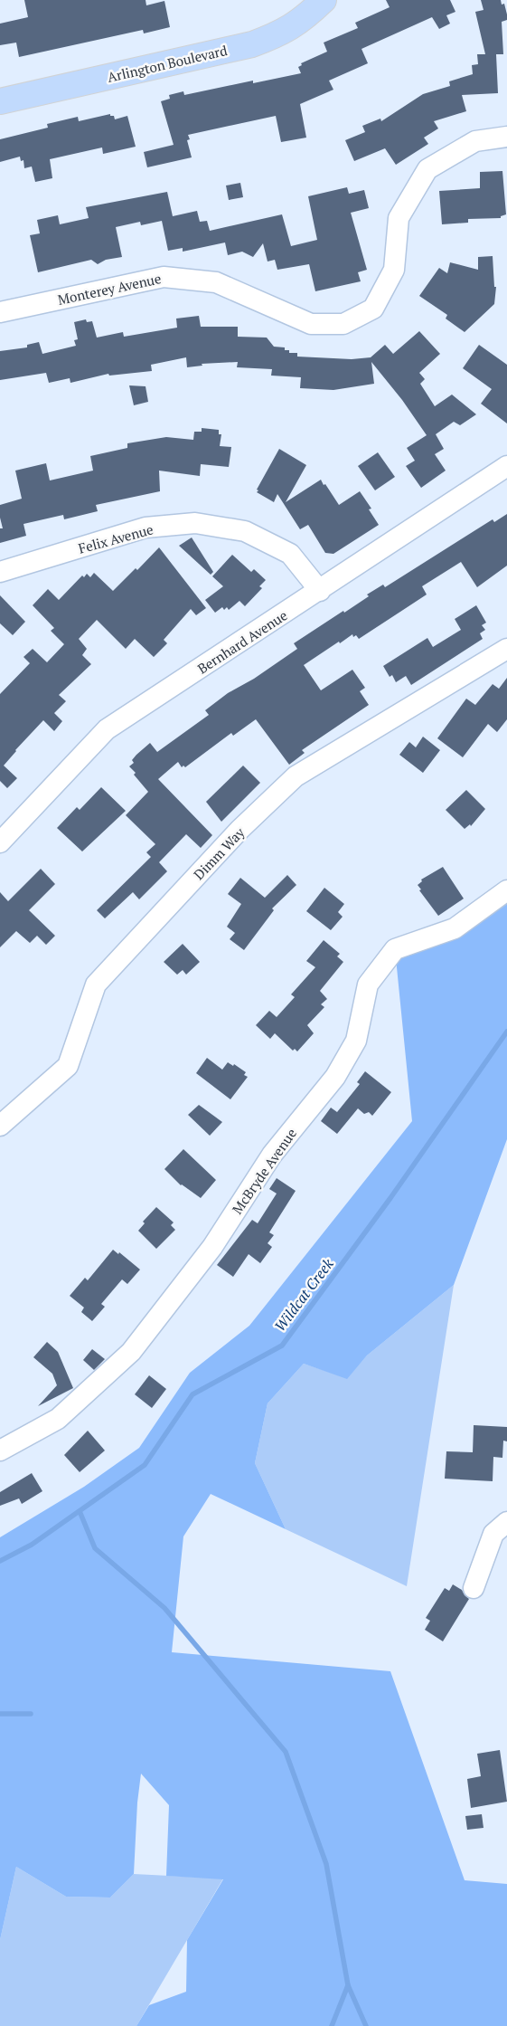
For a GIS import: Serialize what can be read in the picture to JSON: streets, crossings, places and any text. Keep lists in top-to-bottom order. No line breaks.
{"streets":{"main road":["Arlington Boulevard"],"street":["Monterey Avenue","Felix Avenue","Bernhard Avenue","Dimm Way","McBryde Avenue"]},"crossings":[["Felix Avenue","Bernhard Avenue"]],"water":["Wildcat Creek"]}
